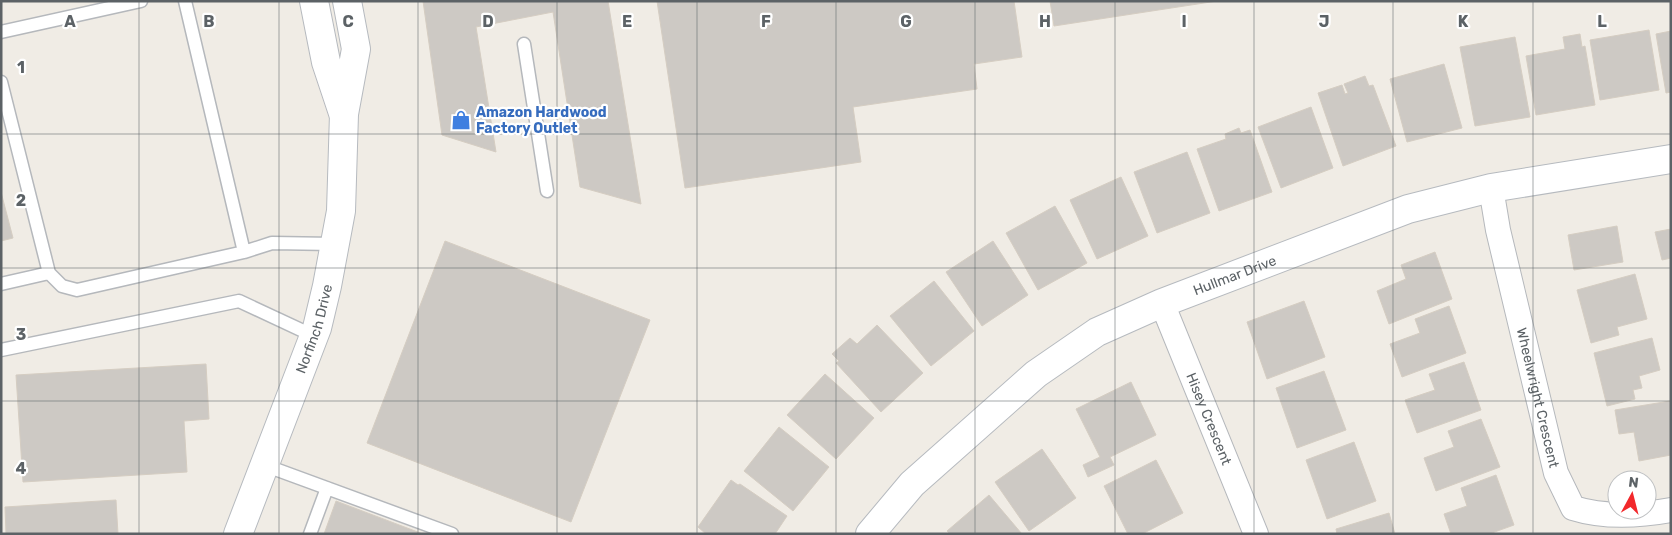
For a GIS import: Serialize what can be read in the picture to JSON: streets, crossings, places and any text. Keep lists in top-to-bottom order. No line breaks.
{"streets":{"street":["Hullmar Drive","Norfinch Drive","Wheelwright Crescent","Hisey Crescent"]},"crossings":[["Hullmar Drive","Wheelwright Crescent"],["Hullmar Drive","Hisey Crescent"]],"places":{"shop":["Amazon Hardwood Factory Outlet"]},"north":"top","grid":{"columns":["A","B","C","D","E","F","G","H","I","J","K","L"],"rows":["1","2","3","4"]}}
